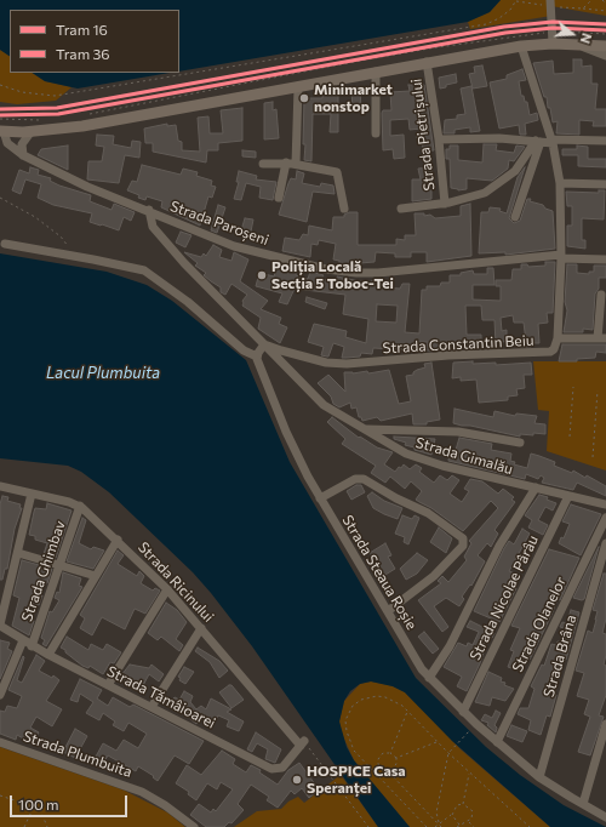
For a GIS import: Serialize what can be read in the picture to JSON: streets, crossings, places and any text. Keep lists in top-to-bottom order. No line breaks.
{"streets":{"street":["Strada Pietrișului","Strada Paroșeni","Strada Constantin Beiu","Strada Gimalău","Strada Ghimbav","Strada Steaua Roșie","Strada Ricinului","Strada Nicolae Pârâu","Strada Olanelor","Strada Brâna","Strada Tămâioarei","Strada Plumbuita"]},"crossings":[["Strada Paroșeni","Strada Constantin Beiu"],["Strada Constantin Beiu","Strada Gimalău"],["Strada Gimalău","Strada Nicolae Pârâu"],["Strada Ghimbav","Strada Ricinului"],["Strada Ghimbav","Strada Tămâioarei"],["Strada Steaua Roșie","Strada Nicolae Pârâu"],["Strada Steaua Roșie","Strada Olanelor"],["Strada Steaua Roșie","Strada Brâna"],["Strada Ricinului","Strada Tămâioarei"]],"water":["Lacul Plumbuita"],"places":["Minimarket nonstop","Poliția Locală Secția 5 Toboc-Tei","HOSPICE Casa Speranței"],"lines":["tram line 16","tram line 36"],"legend":["Tram 16","Tram 36"],"scale_bar":"100 m","north":"right"}
